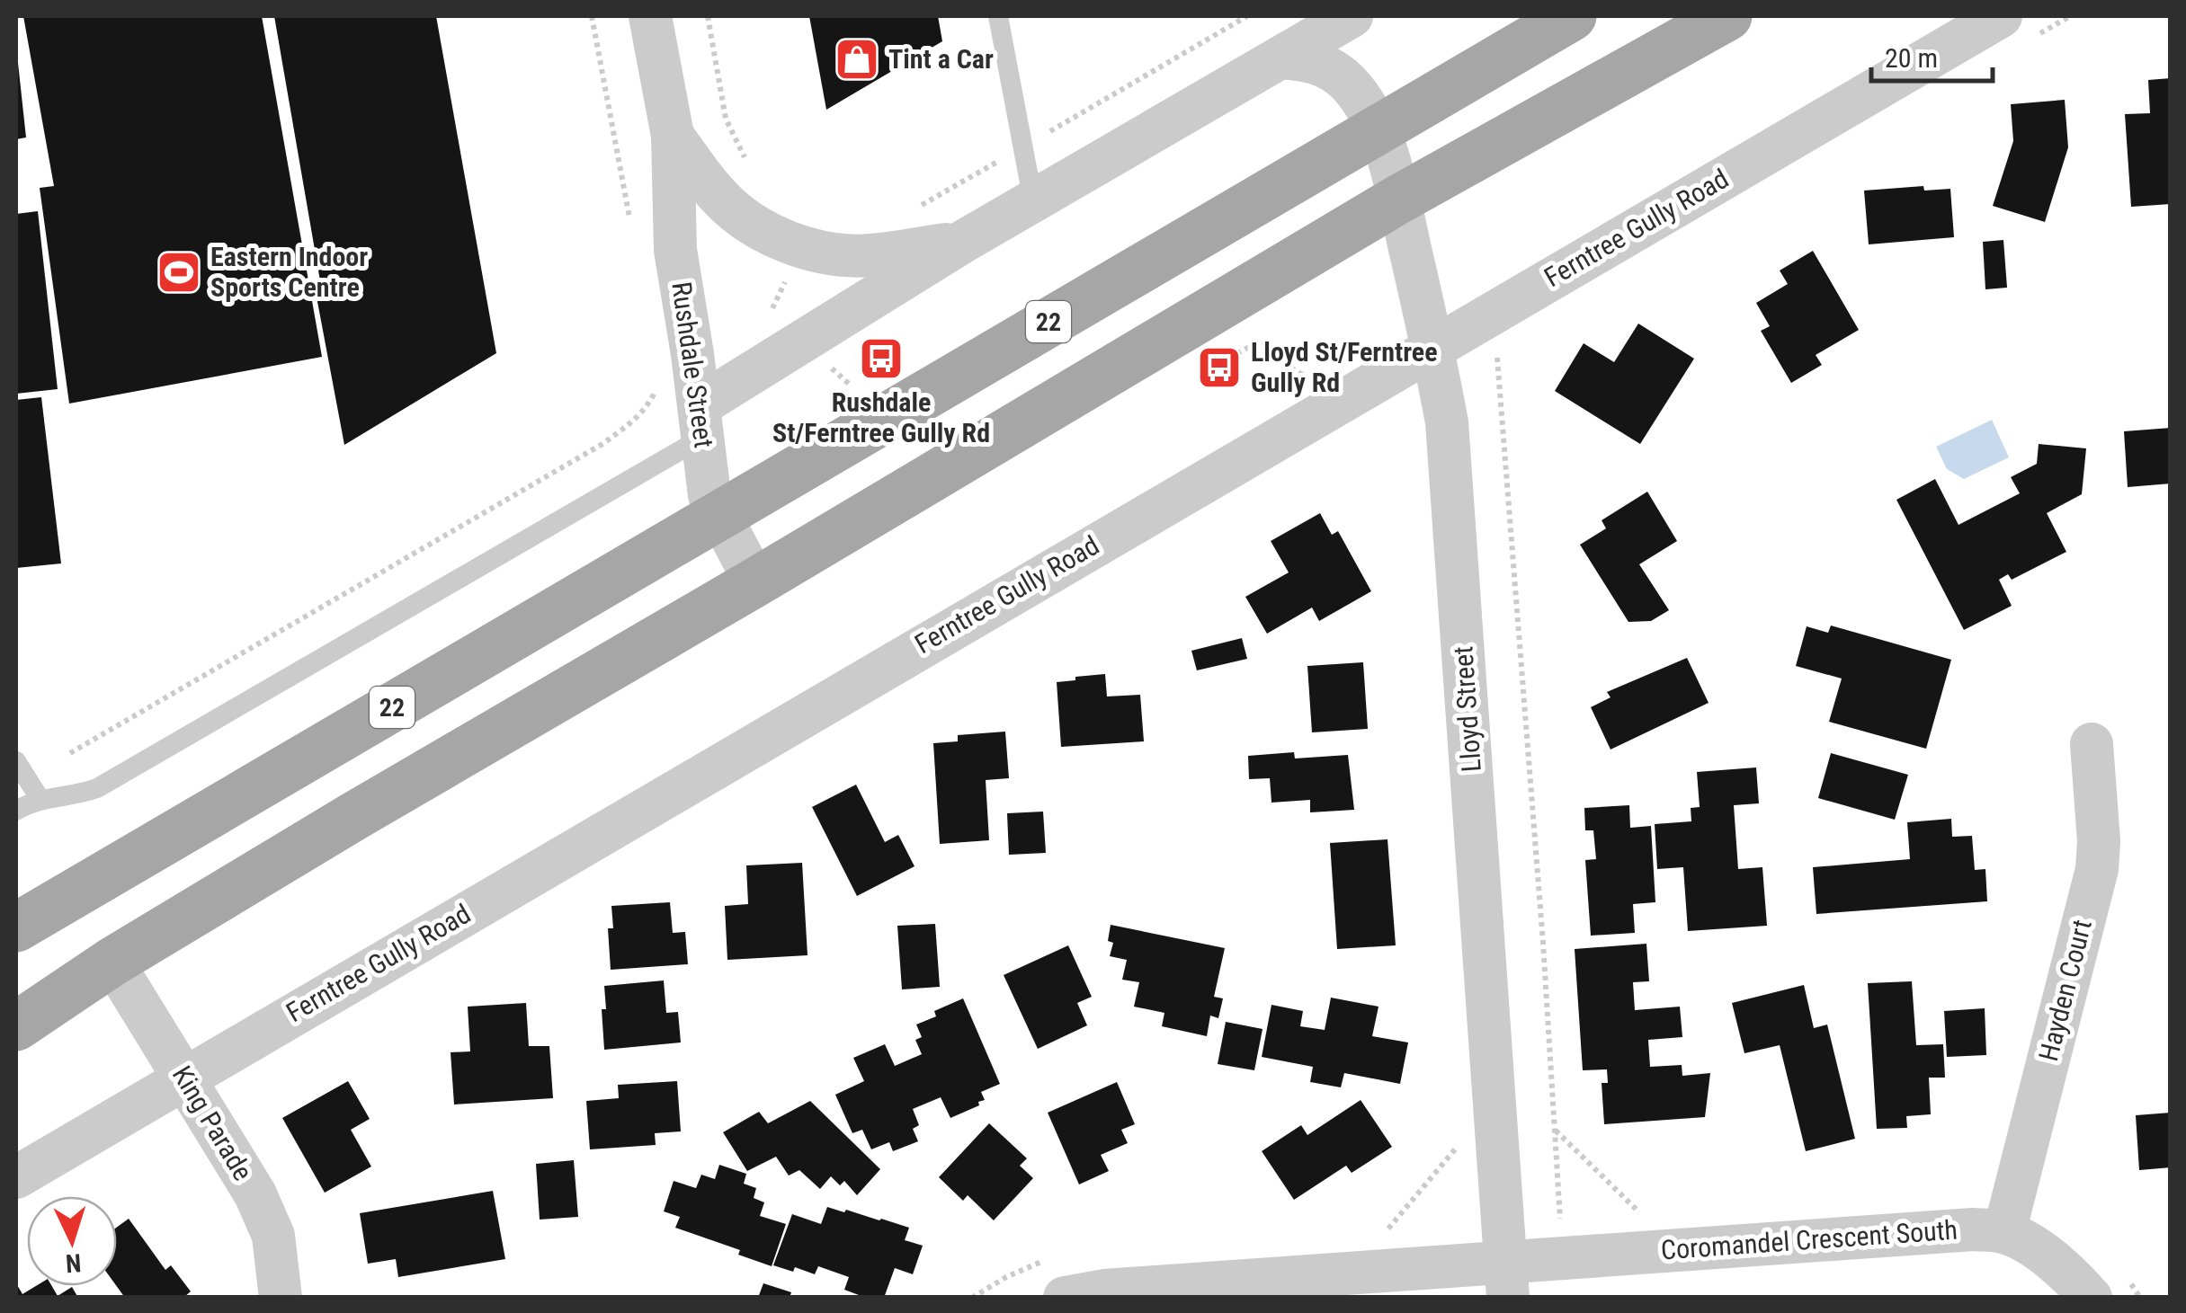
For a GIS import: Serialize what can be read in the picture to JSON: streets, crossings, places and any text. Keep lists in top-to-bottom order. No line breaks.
{"streets":{"main road":["22"],"street":["Ferntree Gully Road","Rushdale Street","Lloyd Street","Hayden Court","King Parade","Coromandel Crescent South"]},"crossings":[["Ferntree Gully Road","Lloyd Street"],["Ferntree Gully Road","King Parade"],["22","Rushdale Street"],["22","Lloyd Street"],["Lloyd Street","Coromandel Crescent South"],["Hayden Court","Coromandel Crescent South"]],"places":{"shop":["Tint a Car"],"sports":["Eastern Indoor Sports Centre"],"bus stop":["Rushdale St/Ferntree Gully Rd","Lloyd St/Ferntree Gully Rd"]},"scale_bar":"20 m","north":"bottom"}
